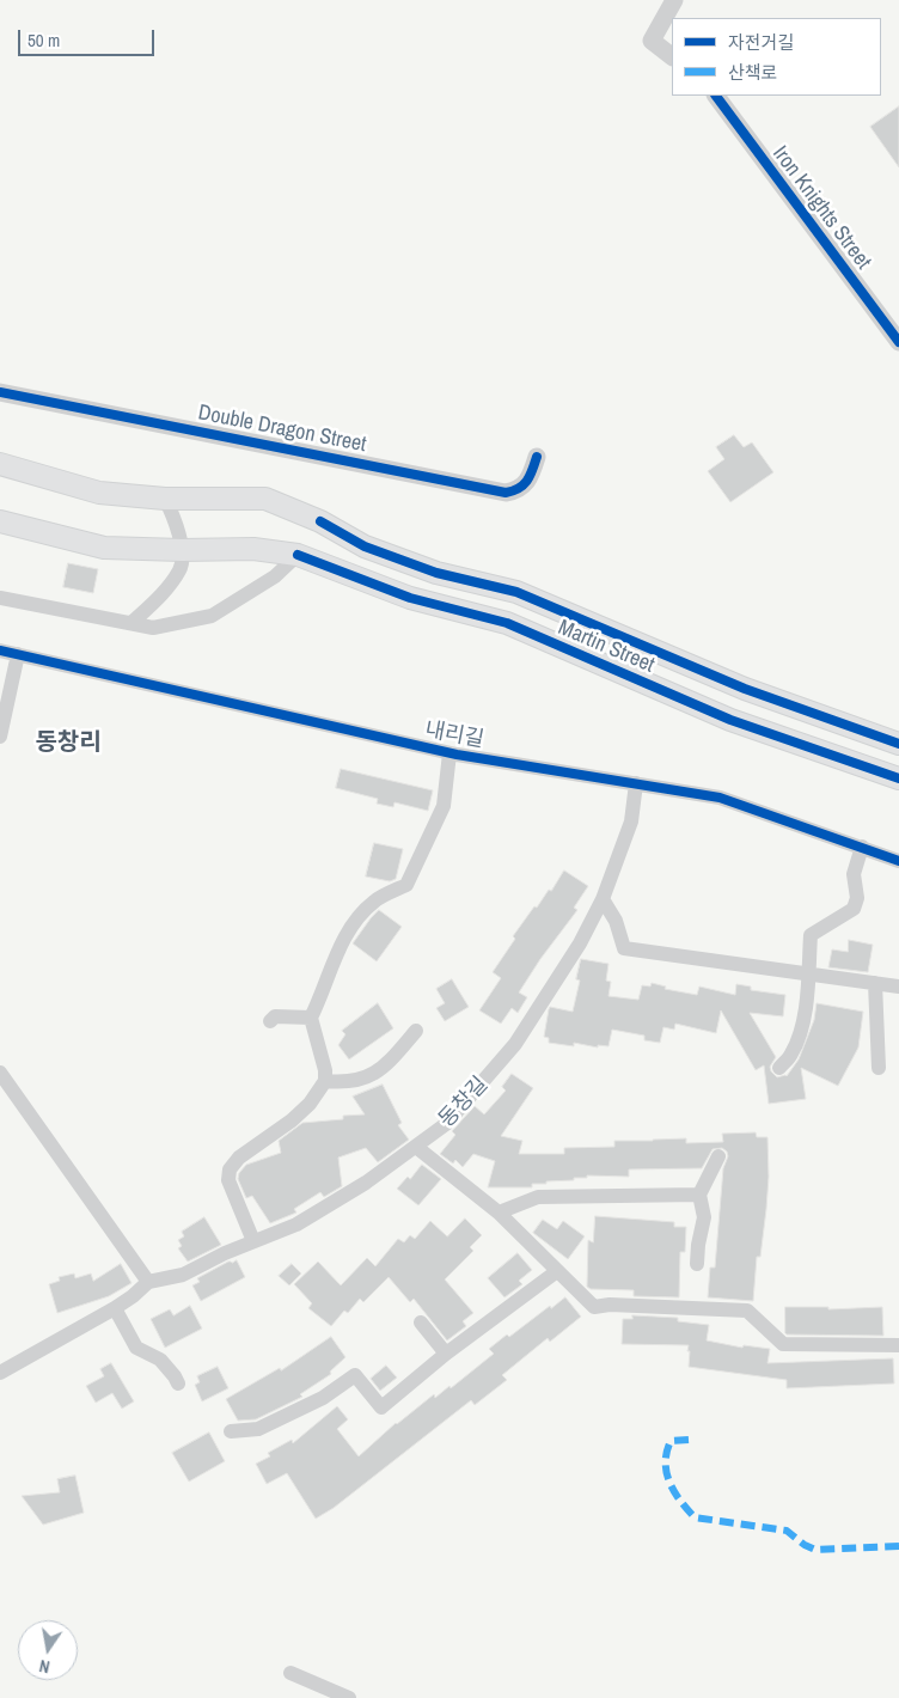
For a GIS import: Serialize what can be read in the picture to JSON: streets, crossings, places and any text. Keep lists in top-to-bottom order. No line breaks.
{"streets":{"main road":["Martin Street"],"street":["Iron Knights Street","Double Dragon Street","내리길","동창길"]},"crossings":[["내리길","동창길"]],"districts":["동창리"],"legend":["자전거길","산책로"],"scale_bar":"50 m","north":"bottom"}
